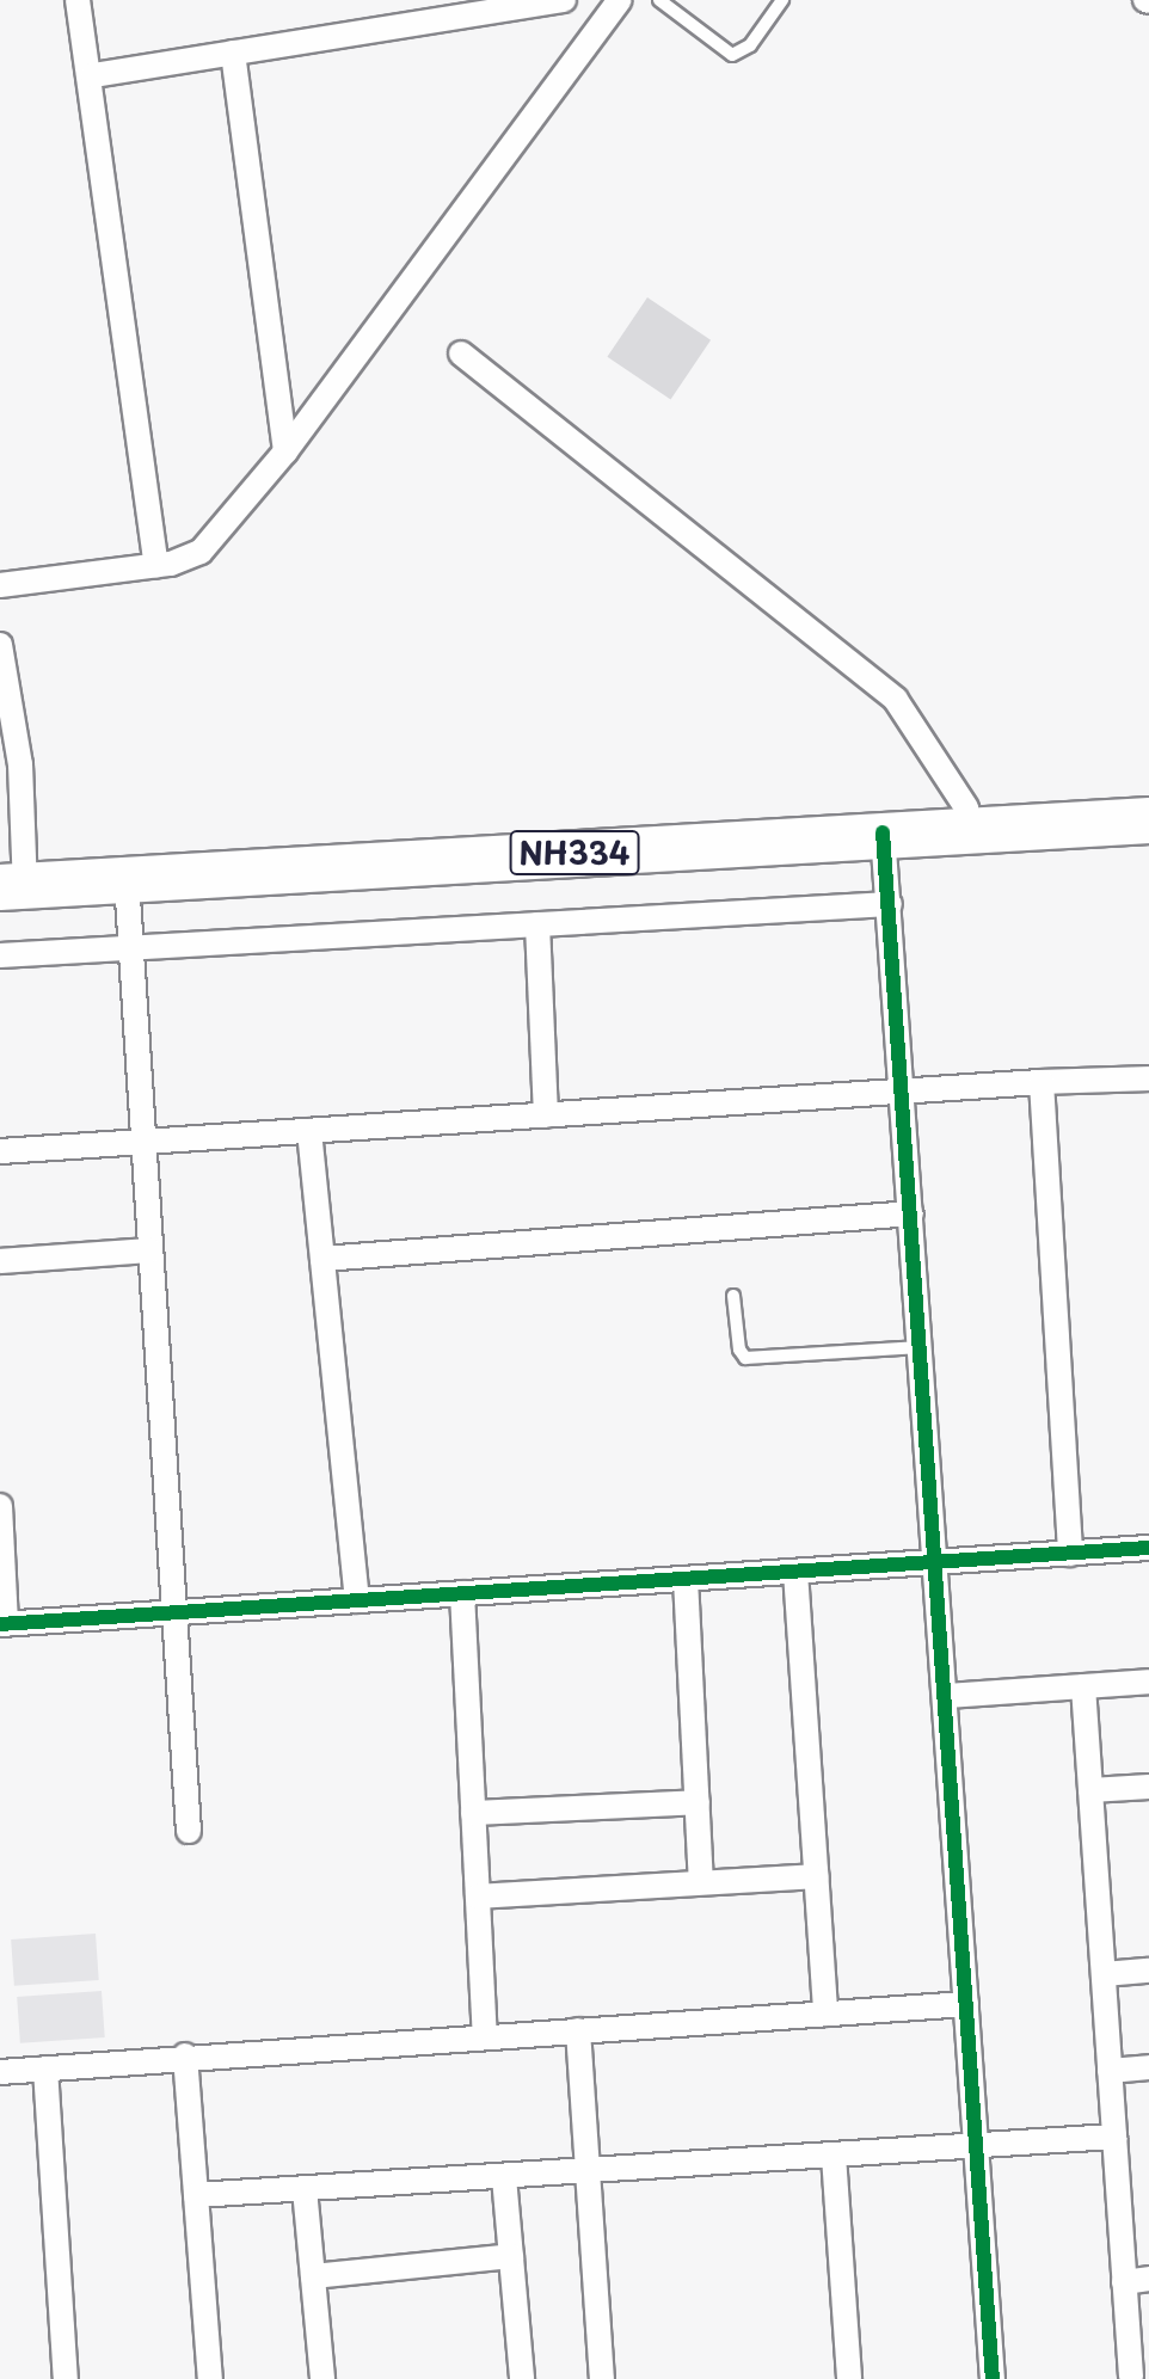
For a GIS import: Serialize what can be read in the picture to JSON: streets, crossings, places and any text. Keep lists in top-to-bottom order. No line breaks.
{"streets":{"highway":["NH334"]}}
